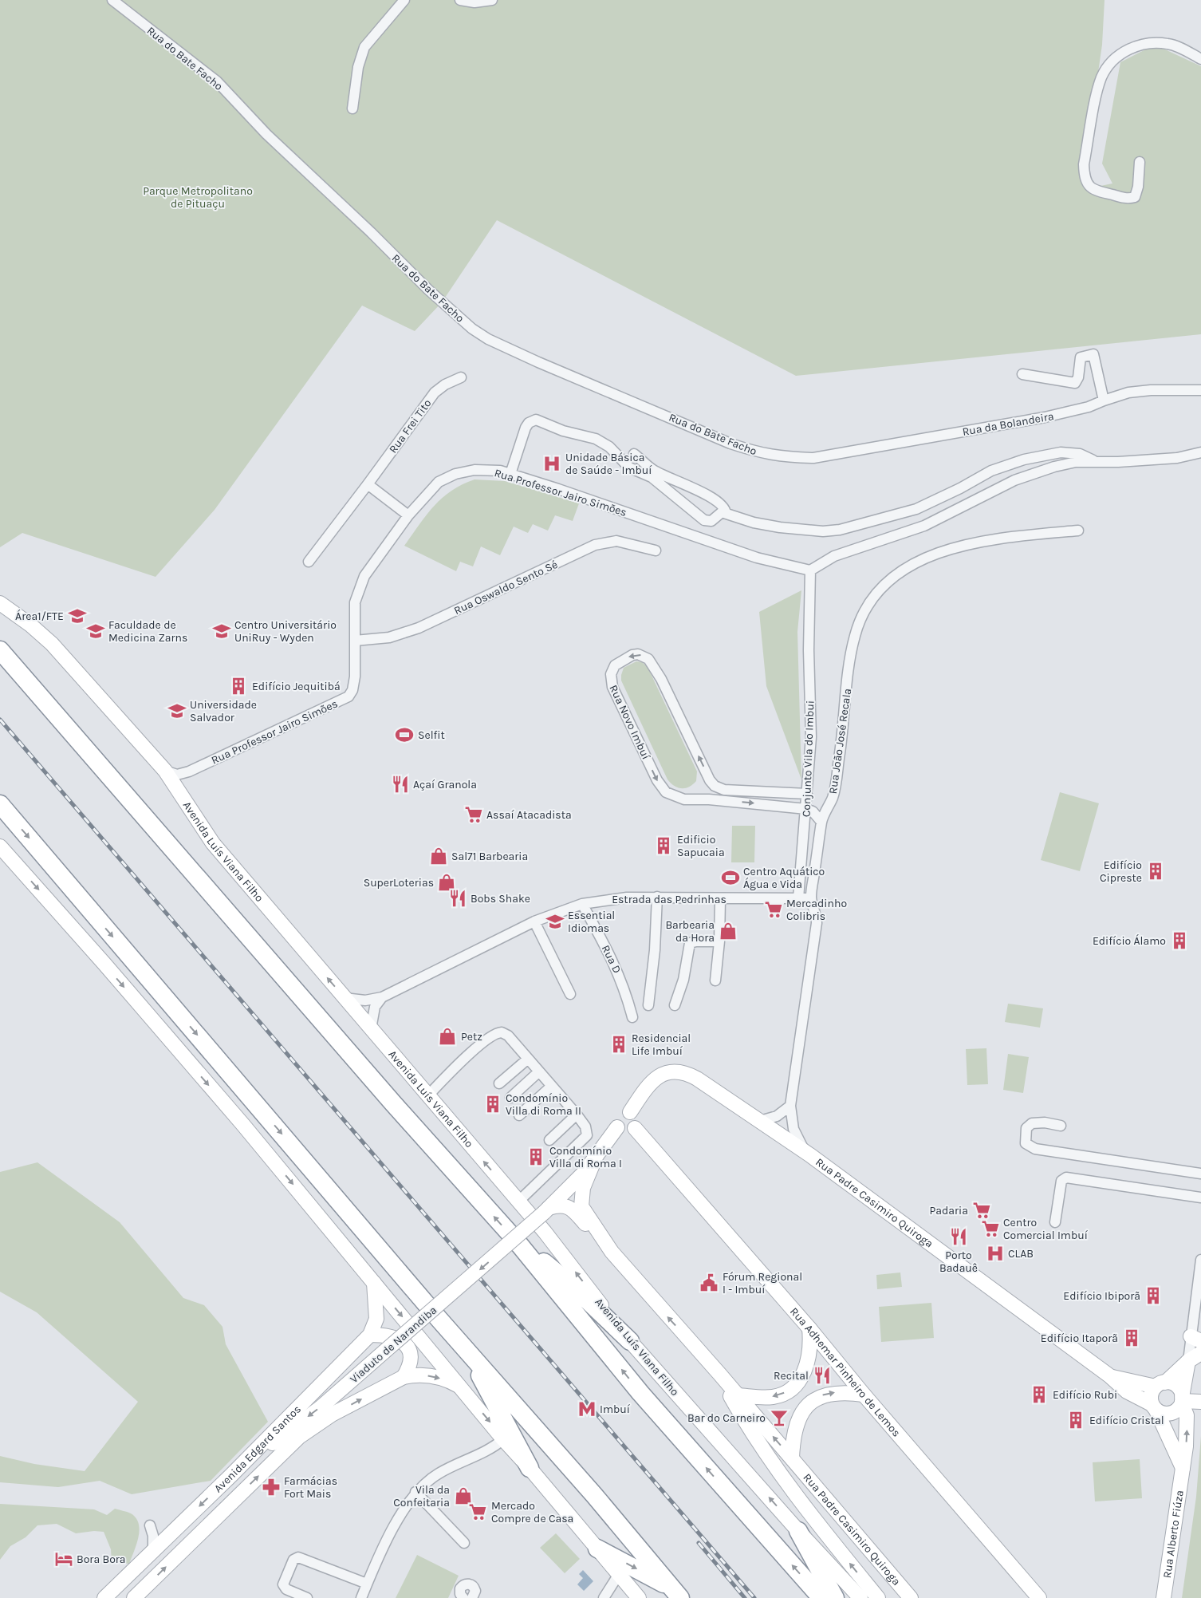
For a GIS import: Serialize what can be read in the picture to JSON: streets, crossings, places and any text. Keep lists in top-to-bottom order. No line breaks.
{"streets":{"main road":["Avenida Luís Viana Filho","Rua Padre Casimiro Quiroga","Viaduto de Narandiba","Rua Adhemar Pinheiro de Lemos","Avenida Edgard Santos","Rua Alberto Fiúza"],"street":["Rua do Bate Facho","Rua da Bolandeira","Rua Frei Tito","Rua Professor Jairo Simões","Rua Oswaldo Sento Sé","Rua Novo Imbuí","Rua João José Recala","Conjunto Vila do Imbui","Estrada das Pedrinhas","Rua D"]},"crossings":[["Rua do Bate Facho","Rua da Bolandeira"],["Rua Professor Jairo Simões","Rua Oswaldo Sento Sé"],["Rua Professor Jairo Simões","Conjunto Vila do Imbui"],["Rua Professor Jairo Simões","Avenida Luís Viana Filho"],["Rua Novo Imbuí","Conjunto Vila do Imbui"],["Rua João José Recala","Estrada das Pedrinhas"],["Rua João José Recala","Rua Padre Casimiro Quiroga"],["Conjunto Vila do Imbui","Estrada das Pedrinhas"],["Avenida Luís Viana Filho","Estrada das Pedrinhas"],["Estrada das Pedrinhas","Rua D"],["Rua Padre Casimiro Quiroga","Viaduto de Narandiba"],["Rua Padre Casimiro Quiroga","Rua Adhemar Pinheiro de Lemos"],["Rua Padre Casimiro Quiroga","Rua Alberto Fiúza"],["Viaduto de Narandiba","Avenida Edgard Santos"]],"one_way":["Avenida Luís Viana Filho","Viaduto de Narandiba"],"parks":["Parque Metropolitano de Pituaçu"],"places":{"hospital":["Unidade Básica de Saúde - Imbuí","CLAB"],"school or university":["Área1/FTE","Faculdade de Medicina Zarns","Centro Universitário UniRuy - Wyden","Universidade Salvador","Essential Idiomas"],"building":["Edifício Jequitibá","Edificio Sapucaia","Edifício Cipreste","Edifício Álamo","Residencial Life Imbuí","Condomínio Villa di Roma II","Condomínio Villa di Roma I","Edifício Ibiporã","Edifício Itaporã","Edifício Rubi","Edifício Cristal"],"sports":["Selfit","Centro Aquático Água e Vida"],"restaurant":["Açaí Granola","Bobs Shake","Porto Badauê","Recital"],"supermarket":["Assaí Atacadista","Mercadinho Colibris","Padaria","Centro Comercial Imbuí","Mercado Compre de Casa"],"shop":["Sal71 Barbearia","SuperLoterias","Barbearia da Hora","Petz","Vila da Confeitaria"],"public building":["Fórum Regional I - Imbuí"],"metro station":["Imbuí"],"bar":["Bar do Carneiro"],"pharmacy":["Farmácias Fort Mais"],"hotel":["Bora Bora"]}}
